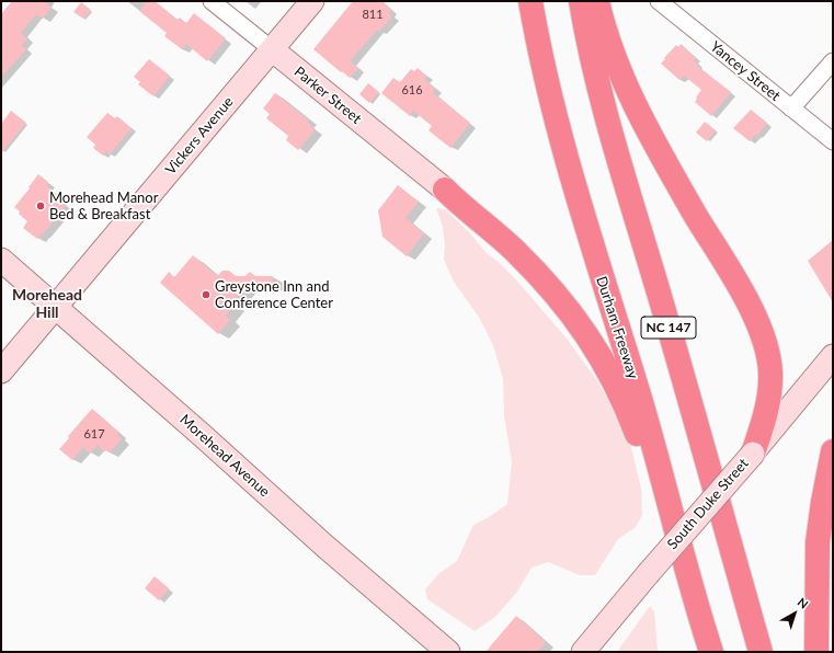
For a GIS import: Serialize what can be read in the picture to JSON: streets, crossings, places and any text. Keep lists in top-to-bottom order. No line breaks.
{"streets":{"highway":["Durham Freeway","NC 147"],"main road":["Parker Street","Vickers Avenue","Morehead Avenue","South Duke Street"],"street":["Yancey Street"]},"crossings":[["Parker Street","Vickers Avenue"],["Vickers Avenue","Morehead Avenue"]],"districts":["Morehead Hill"],"places":["Morehead Manor Bed & Breakfast","Greystone Inn and Conference Center"],"house_numbers":["811","616","617"],"north":"top right"}
